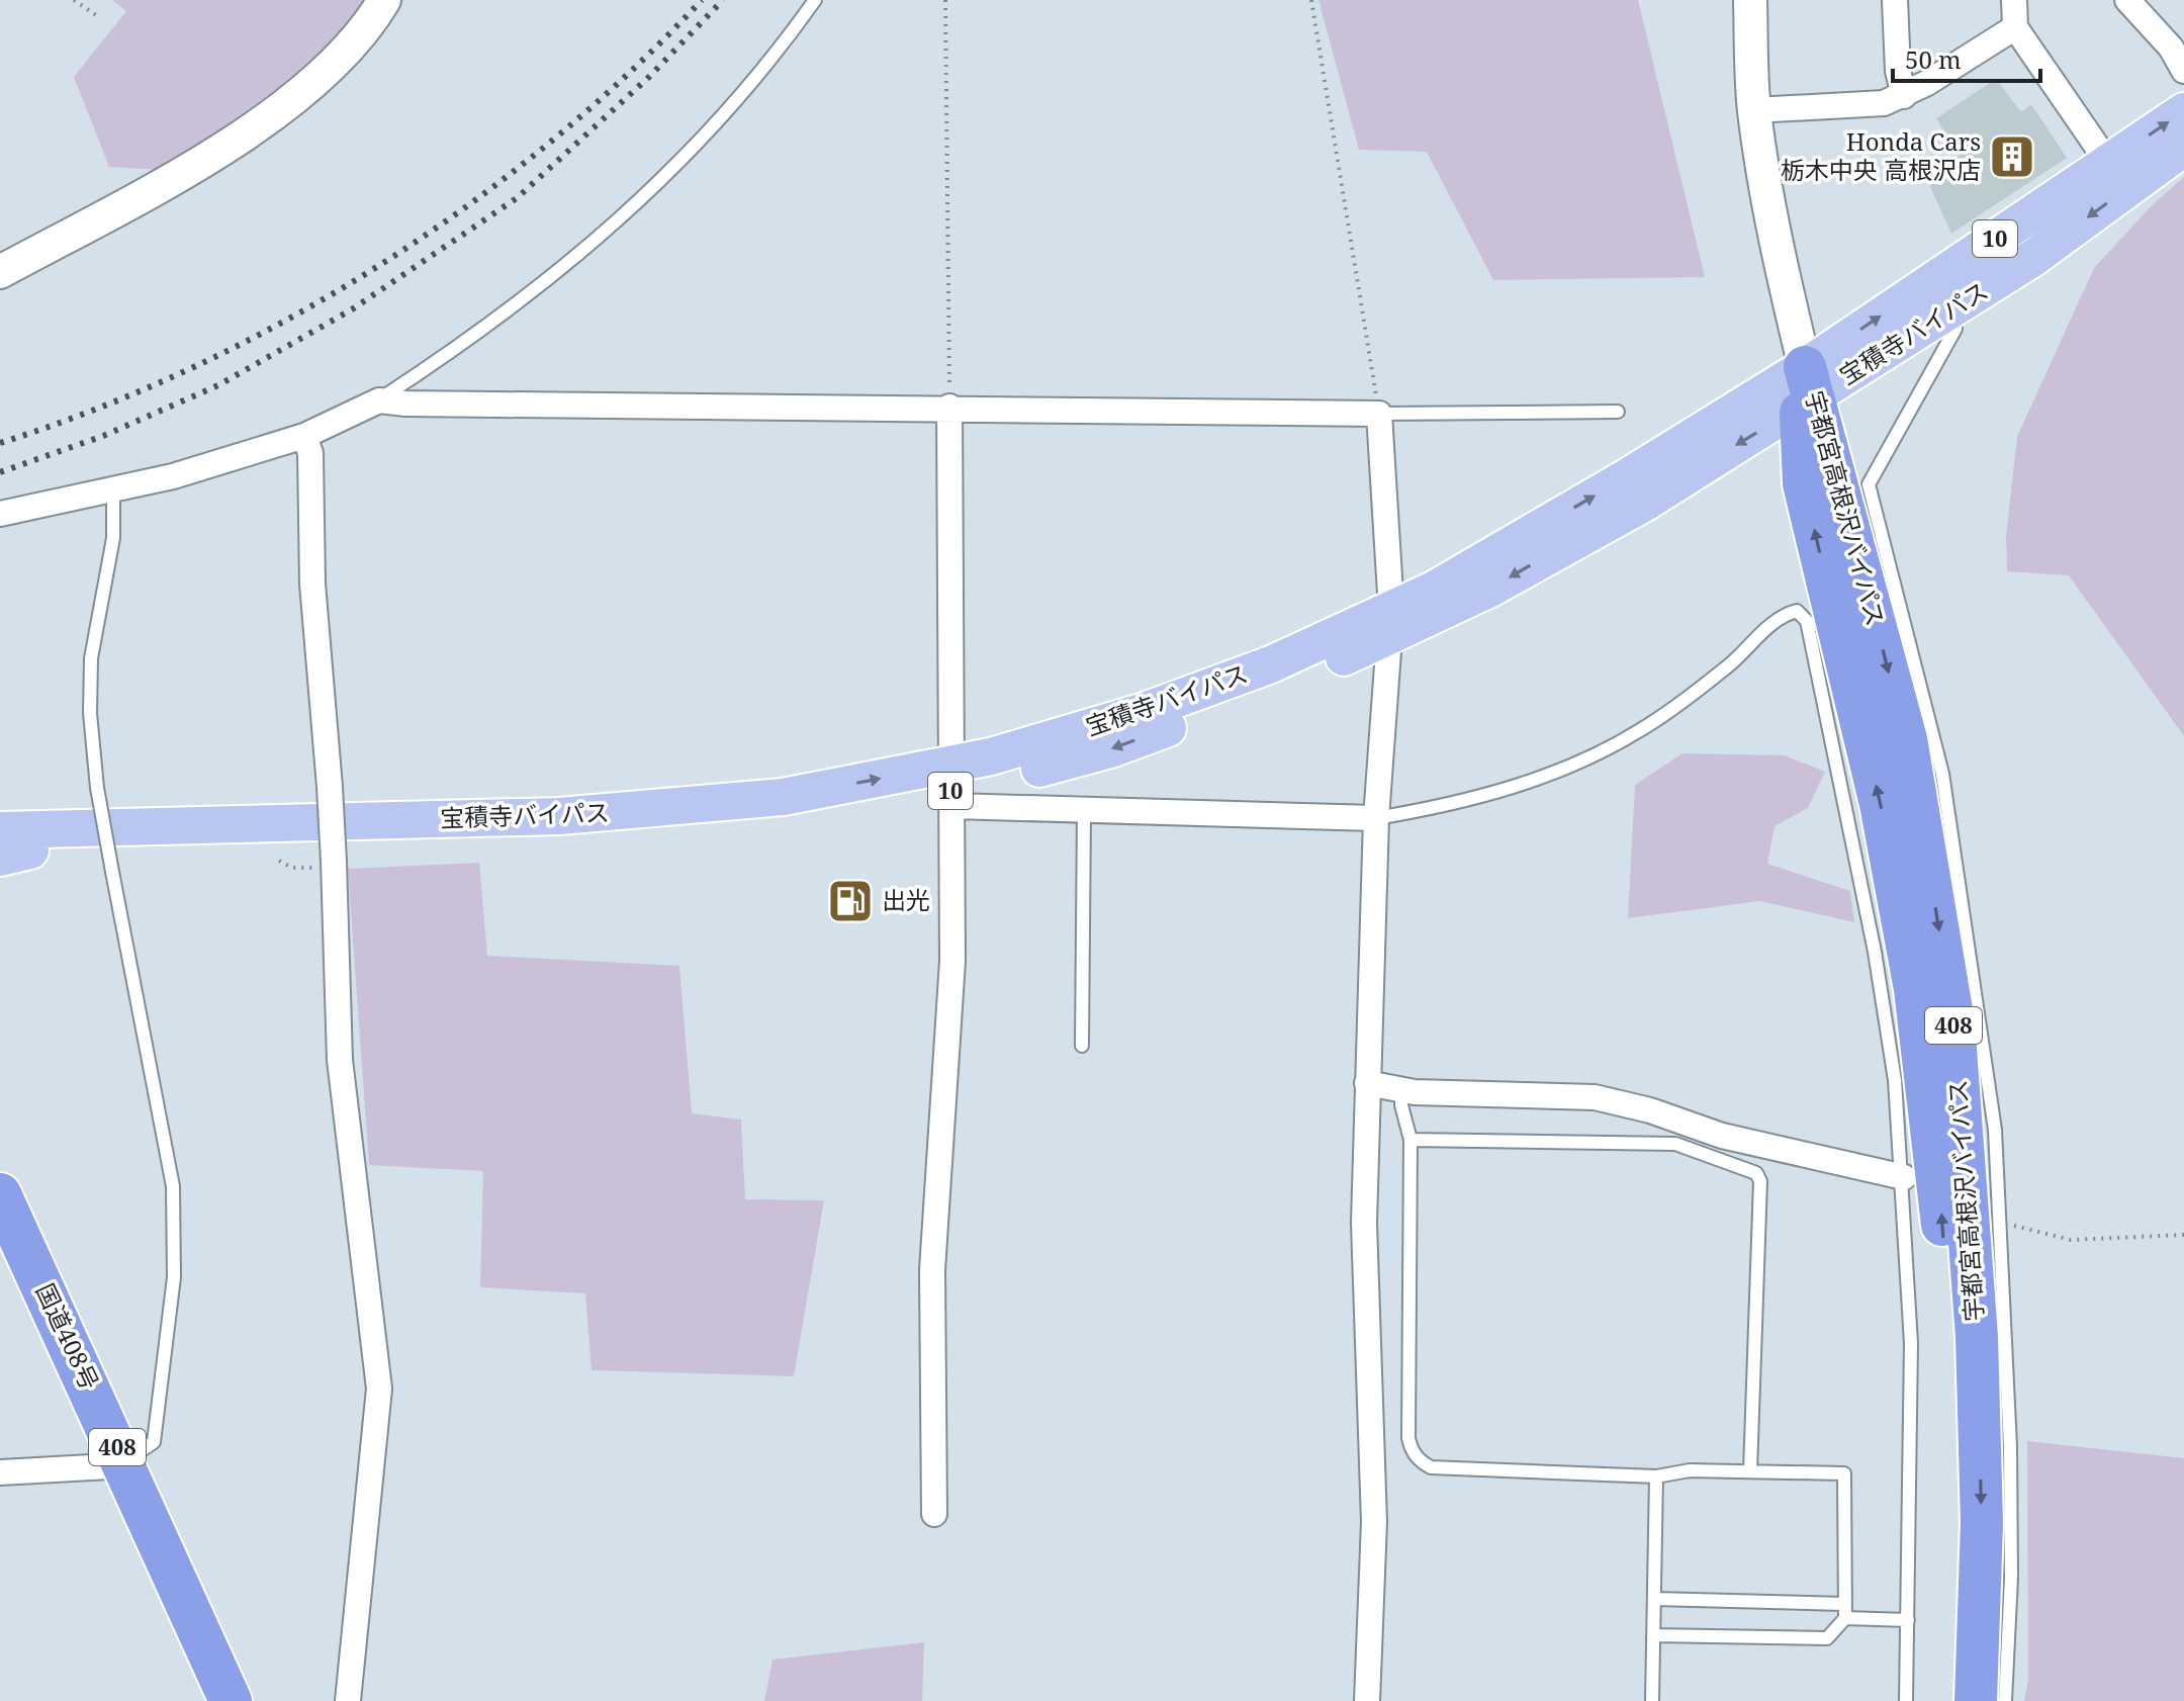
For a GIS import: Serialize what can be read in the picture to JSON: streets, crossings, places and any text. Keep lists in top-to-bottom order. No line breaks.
{"streets":{"highway":["宇都宮高根沢バイパス","408","国道408号"],"main road":["10","宝積寺バイパス"]},"crossings":[["宝積寺バイパス","宇都宮高根沢バイパス"]],"places":{"building":["Honda Cars 栃木中央 高根沢店"],"fuel station":["出光"]},"scale_bar":"50 m"}
